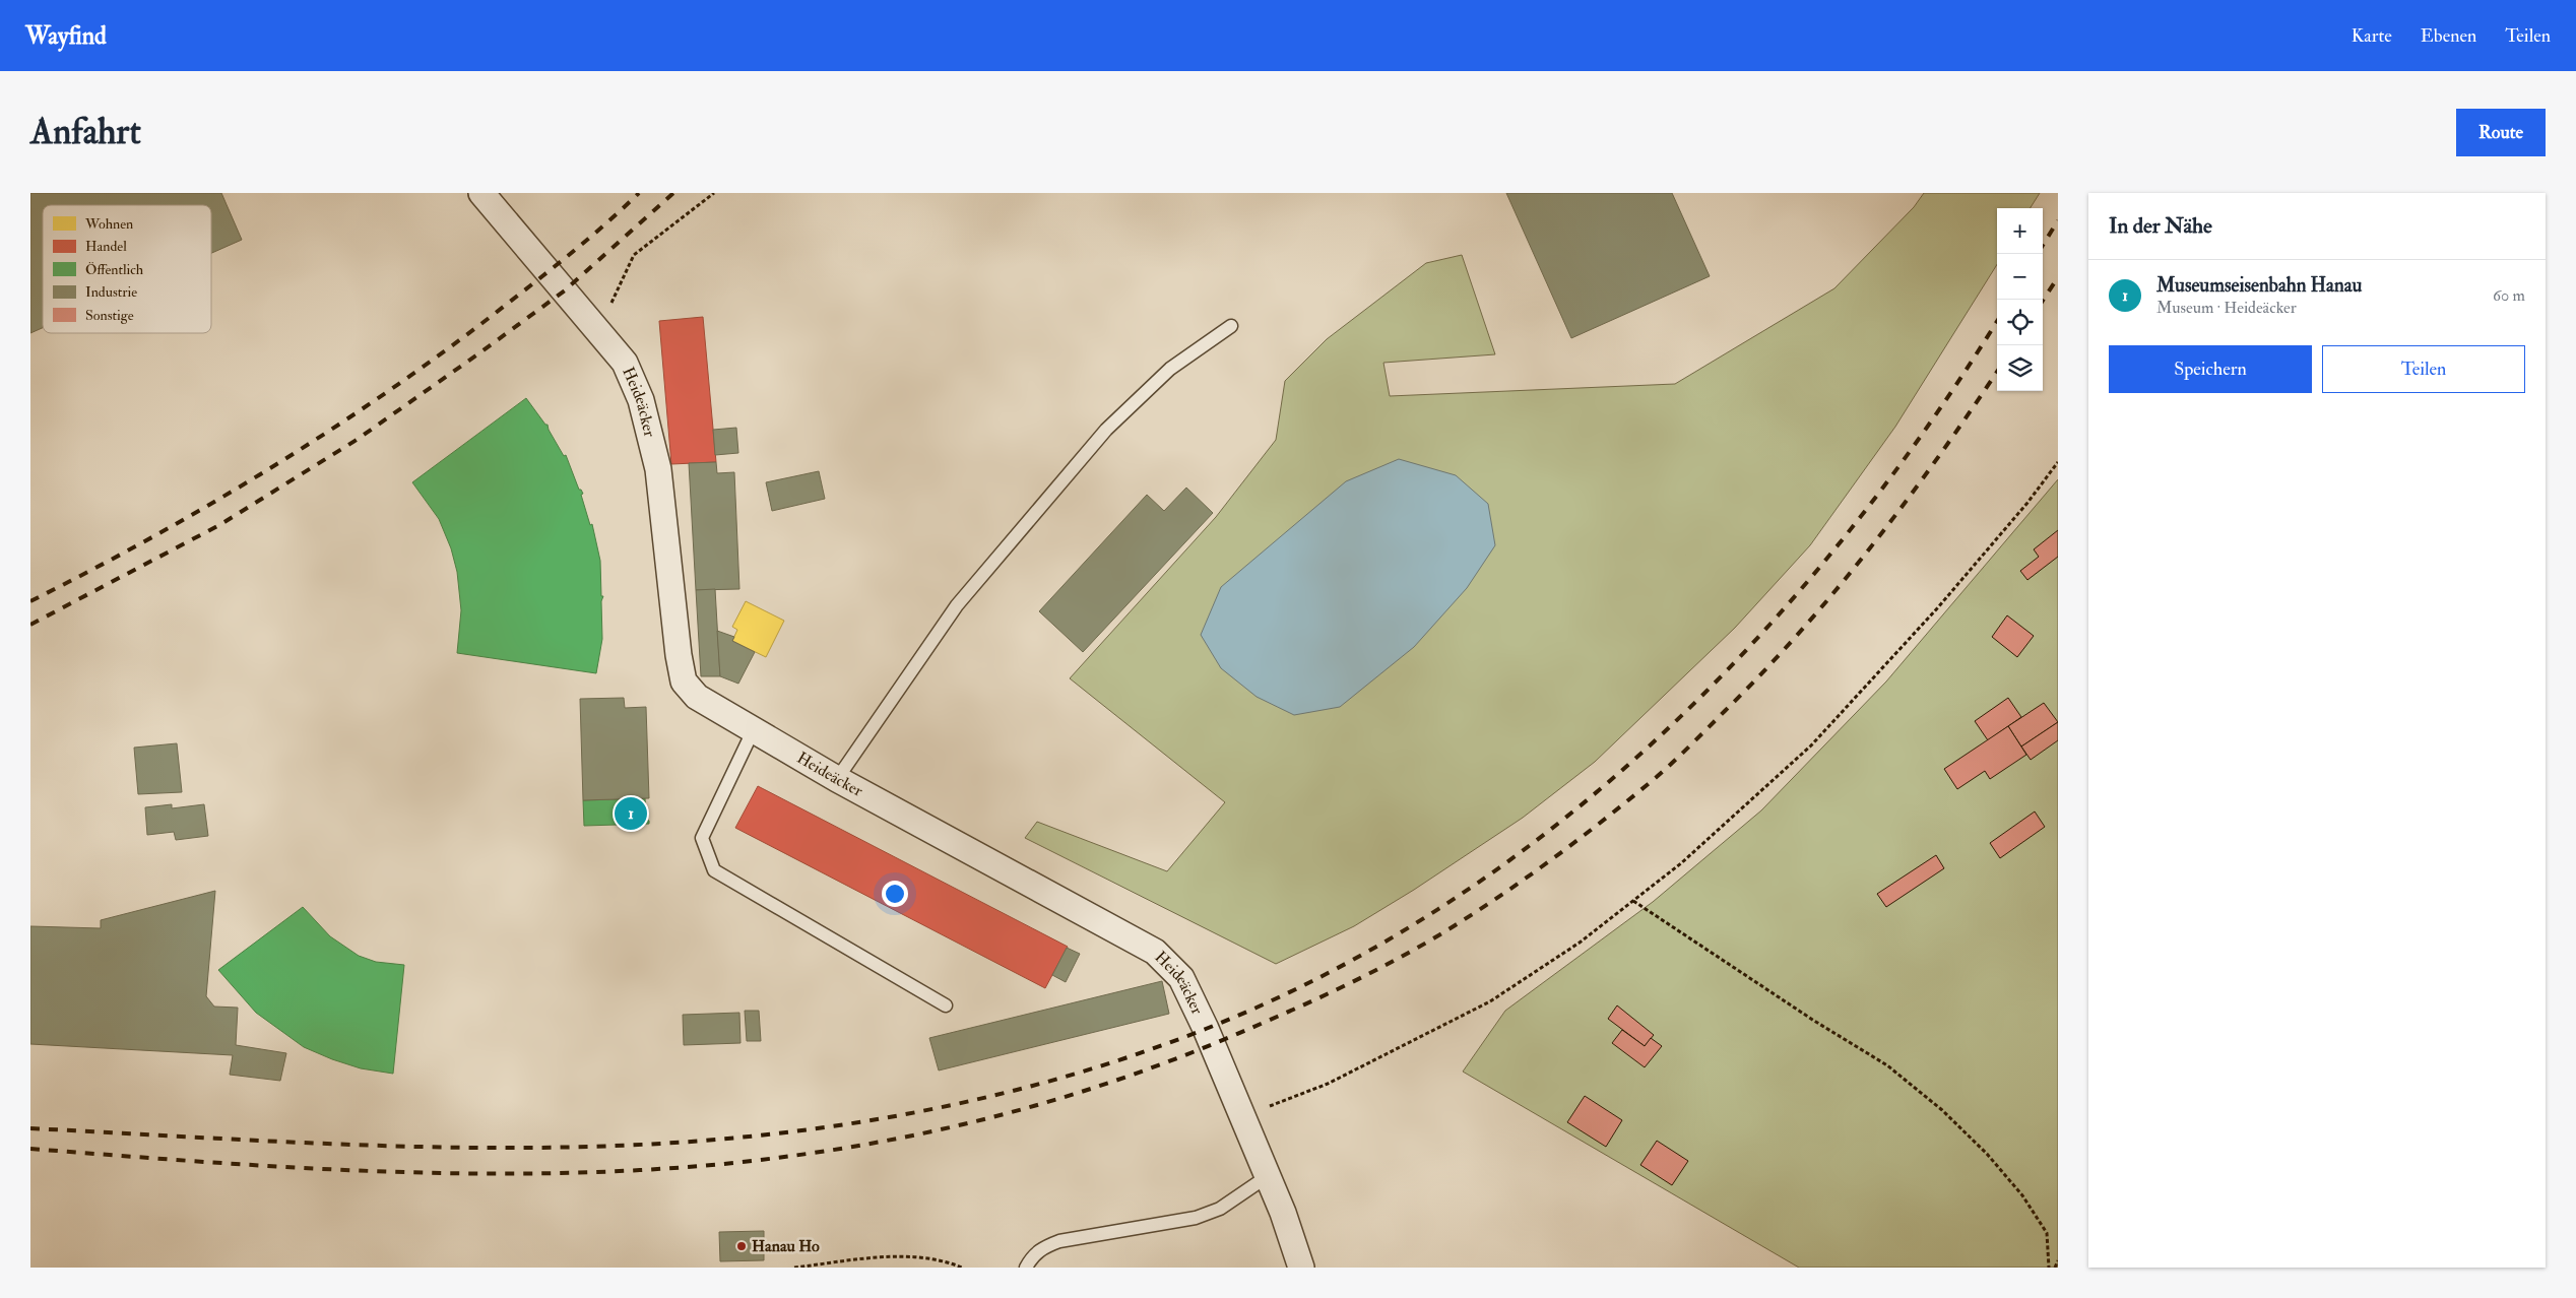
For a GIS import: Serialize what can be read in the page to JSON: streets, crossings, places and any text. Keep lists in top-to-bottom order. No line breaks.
{"streets":{"street":["Heideäcker"]},"places":["Hanau Ho"],"legend":["Wohnen","Handel","Öffentlich","Industrie","Sonstige"],"page":{"header":"Wayfind","nav":["Karte","Ebenen","Teilen"],"buttons":["Route",["Speichern","Teilen"]],"title":"Anfahrt","heading":"In der Nähe","map_buttons":["+","−"],"list":[{"mark":"1","name":"Museumseisenbahn Hanau","note":"Museum · Heideäcker","value":"60 m"}],"pins":"1"}}
